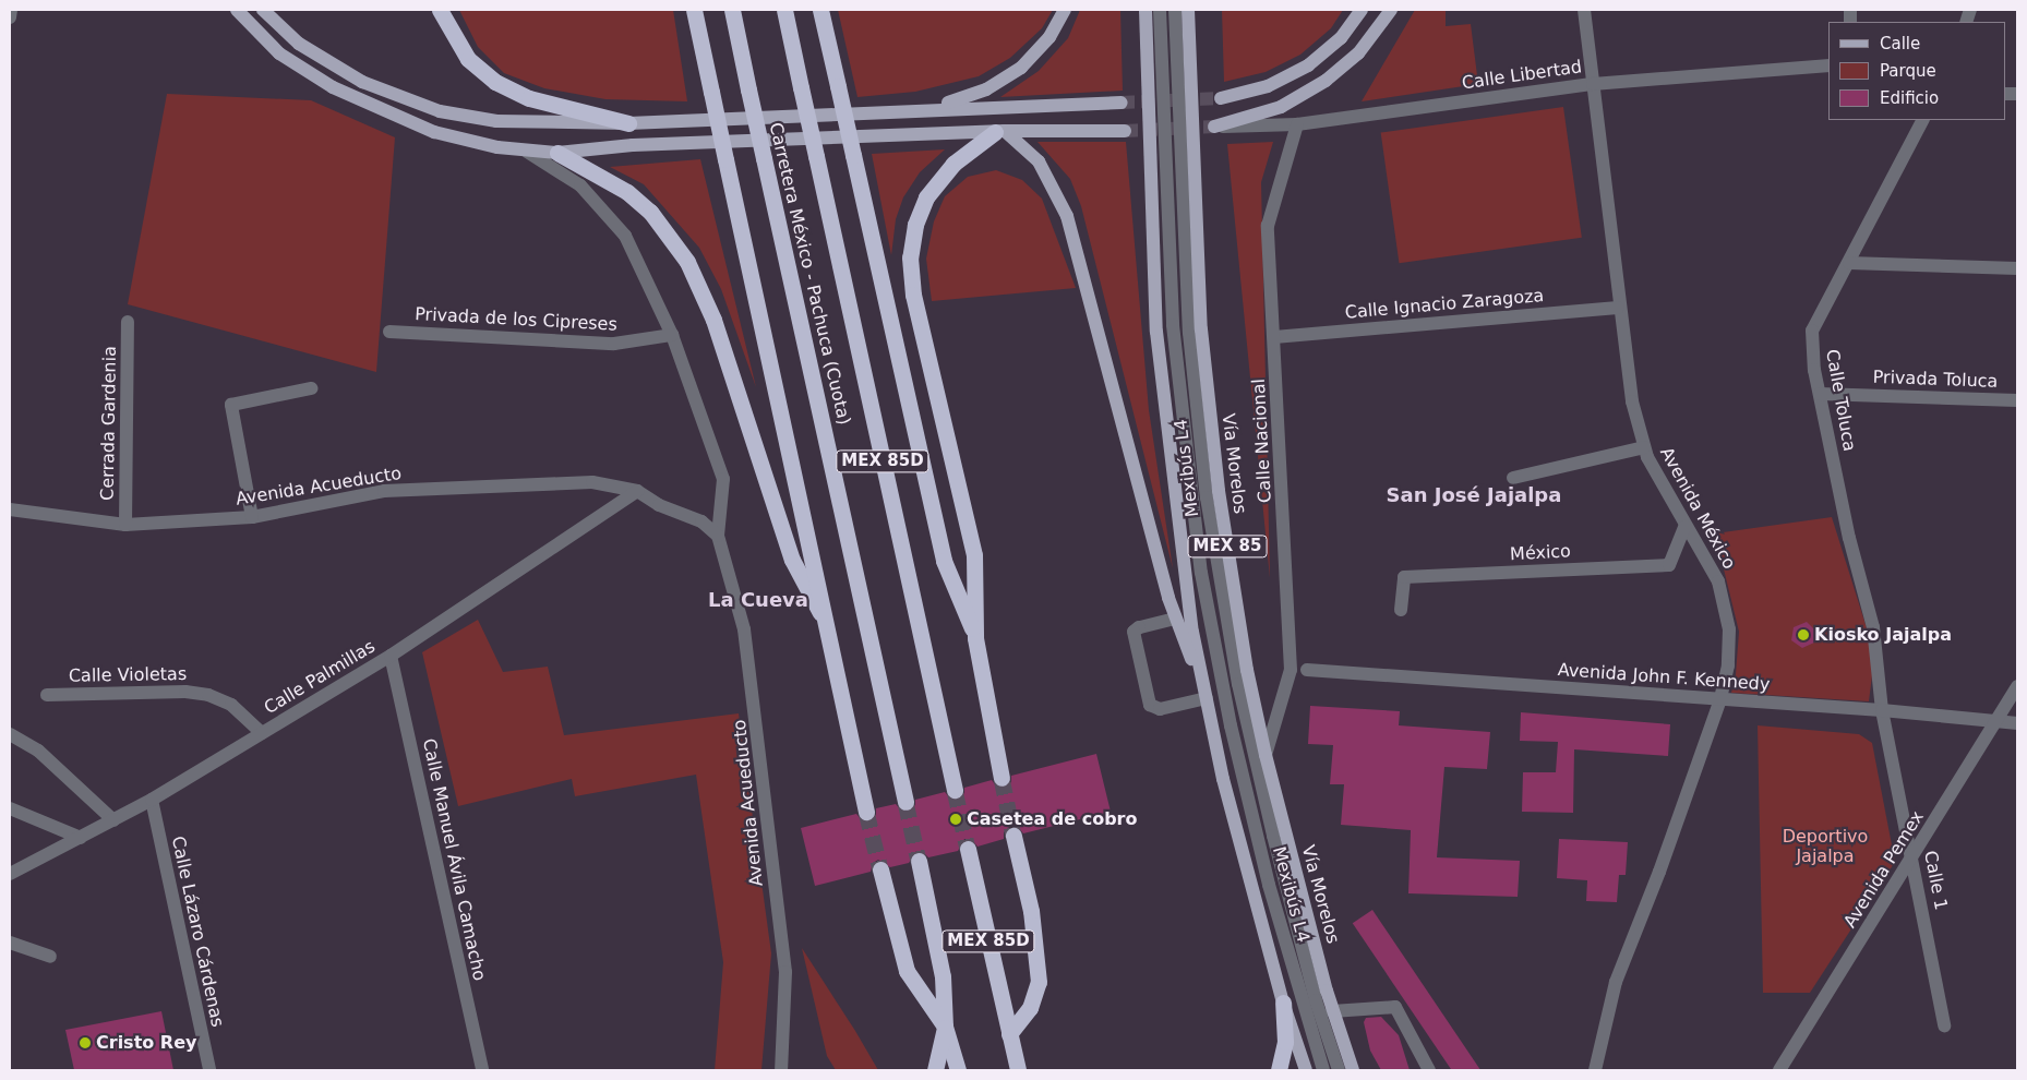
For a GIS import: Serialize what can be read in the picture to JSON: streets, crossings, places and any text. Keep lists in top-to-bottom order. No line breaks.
{"streets":{"highway":["Carretera México - Pachuca (Cuota)","MEX 85D"],"main road":["Vía Morelos","MEX 85"],"street":["Calle Libertad","Calle Ignacio Zaragoza","Privada de los Cipreses","Privada Toluca","Calle Toluca","Cerrada Gardenia","Calle Nacional","Mexibús L4","Avenida Acueducto","Avenida México","México","Calle Violetas","Calle Palmillas","Avenida John F. Kennedy","Calle Manuel Ávila Camacho","Avenida Pemex","Calle 1","Calle Lázaro Cárdenas"]},"crossings":[["Calle Libertad","Calle Nacional"],["Calle Libertad","Avenida México"],["Calle Ignacio Zaragoza","Calle Nacional"],["Calle Ignacio Zaragoza","Avenida México"],["Privada de los Cipreses","Avenida Acueducto"],["Privada Toluca","Calle Toluca"],["Calle Toluca","Avenida John F. Kennedy"],["Calle Toluca","Calle 1"],["Cerrada Gardenia","Avenida Acueducto"],["Calle Nacional","Vía Morelos"],["Avenida Acueducto","Calle Palmillas"],["Avenida México","México"],["Avenida México","Avenida John F. Kennedy"],["Calle Violetas","Calle Palmillas"],["Calle Palmillas","Calle Manuel Ávila Camacho"],["Calle Palmillas","Calle Lázaro Cárdenas"],["Avenida John F. Kennedy","Avenida Pemex"],["Avenida John F. Kennedy","Calle 1"],["Avenida Pemex","Calle 1"]],"districts":["San José Jajalpa","La Cueva"],"parks":["Deportivo Jajalpa"],"places":["Kiosko Jajalpa","Casetea de cobro","Cristo Rey"],"legend":["Calle","Parque","Edificio"]}
